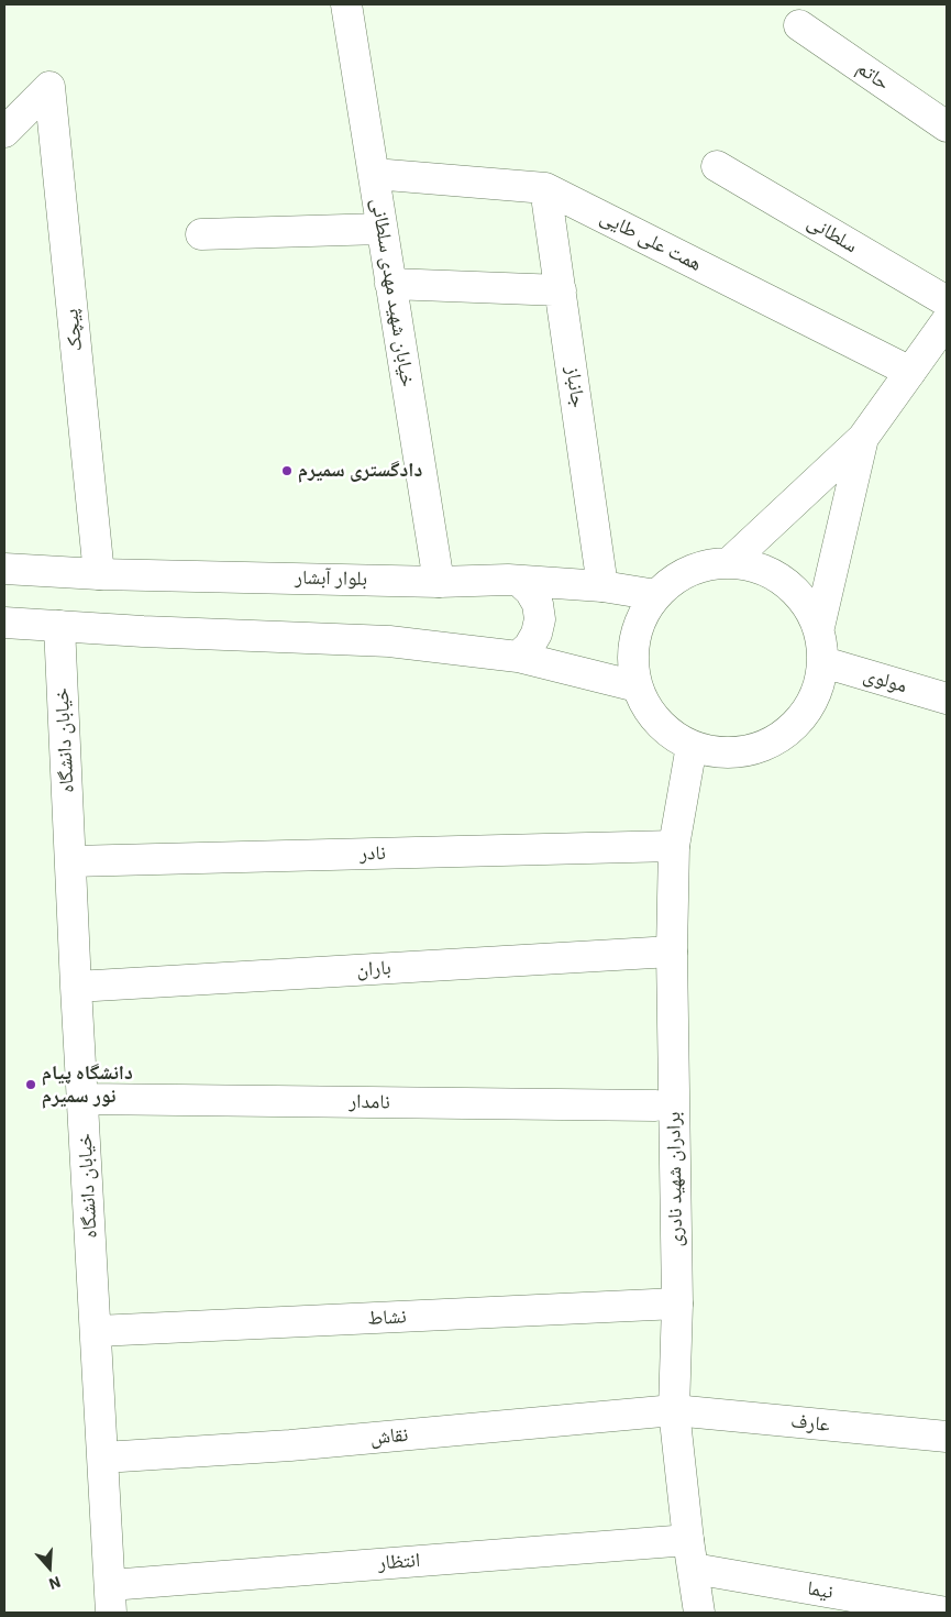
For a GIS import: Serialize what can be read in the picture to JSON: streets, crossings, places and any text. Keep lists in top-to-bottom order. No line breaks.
{"streets":{"street":["حاتم","سلطانی","همت علی طایی","خیابان شهید مهدی سلطانی","پیچک","جانباز","بلوار آبشار","مولوی","خیابان دانشگاه","نادر","باران","نامدار","برادران شهید نادری","نشاط","عارف","نقاش","انتظار","نیما"]},"crossings":[["همت علی طایی","خیابان شهید مهدی سلطانی"],["همت علی طایی","جانباز"],["خیابان شهید مهدی سلطانی","بلوار آبشار"],["پیچک","بلوار آبشار"],["جانباز","بلوار آبشار"],["بلوار آبشار","مولوی"],["بلوار آبشار","برادران شهید نادری"],["مولوی","برادران شهید نادری"],["خیابان دانشگاه","نادر"],["خیابان دانشگاه","باران"],["خیابان دانشگاه","نامدار"],["خیابان دانشگاه","نشاط"],["خیابان دانشگاه","نقاش"],["خیابان دانشگاه","انتظار"],["نادر","برادران شهید نادری"],["باران","برادران شهید نادری"],["برادران شهید نادری","نشاط"],["برادران شهید نادری","عارف"],["برادران شهید نادری","نقاش"],["برادران شهید نادری","انتظار"],["برادران شهید نادری","نیما"],["عارف","نقاش"],["انتظار","نیما"]],"places":["دادگستری سمیرم","دانشگاه پیام نور سمیرم"],"north":"bottom"}
